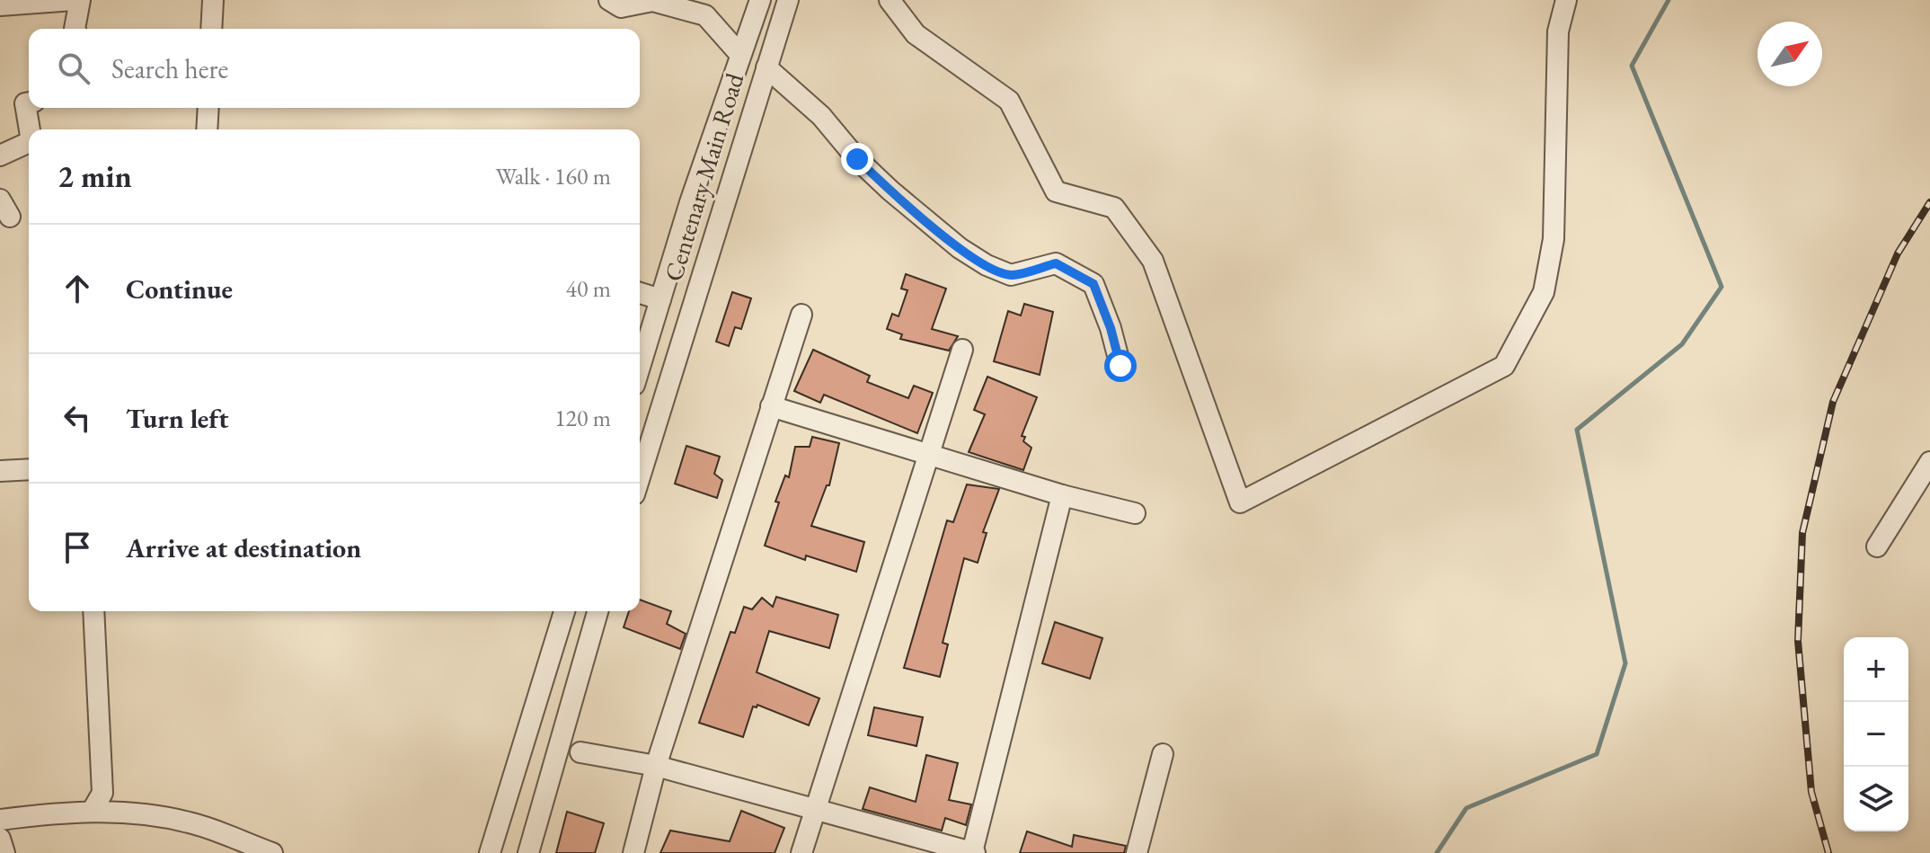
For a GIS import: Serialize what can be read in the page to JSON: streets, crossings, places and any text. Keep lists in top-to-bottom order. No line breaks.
{"streets":{"street":["Centenary Main Road"]},"north":"top right","page":{"search":"Search here","heading":["2 min","Walk · 160 m"],"list":[["Continue","40 m"],["Turn left","120 m"],"Arrive at destination"],"map_buttons":["+","−"]}}
